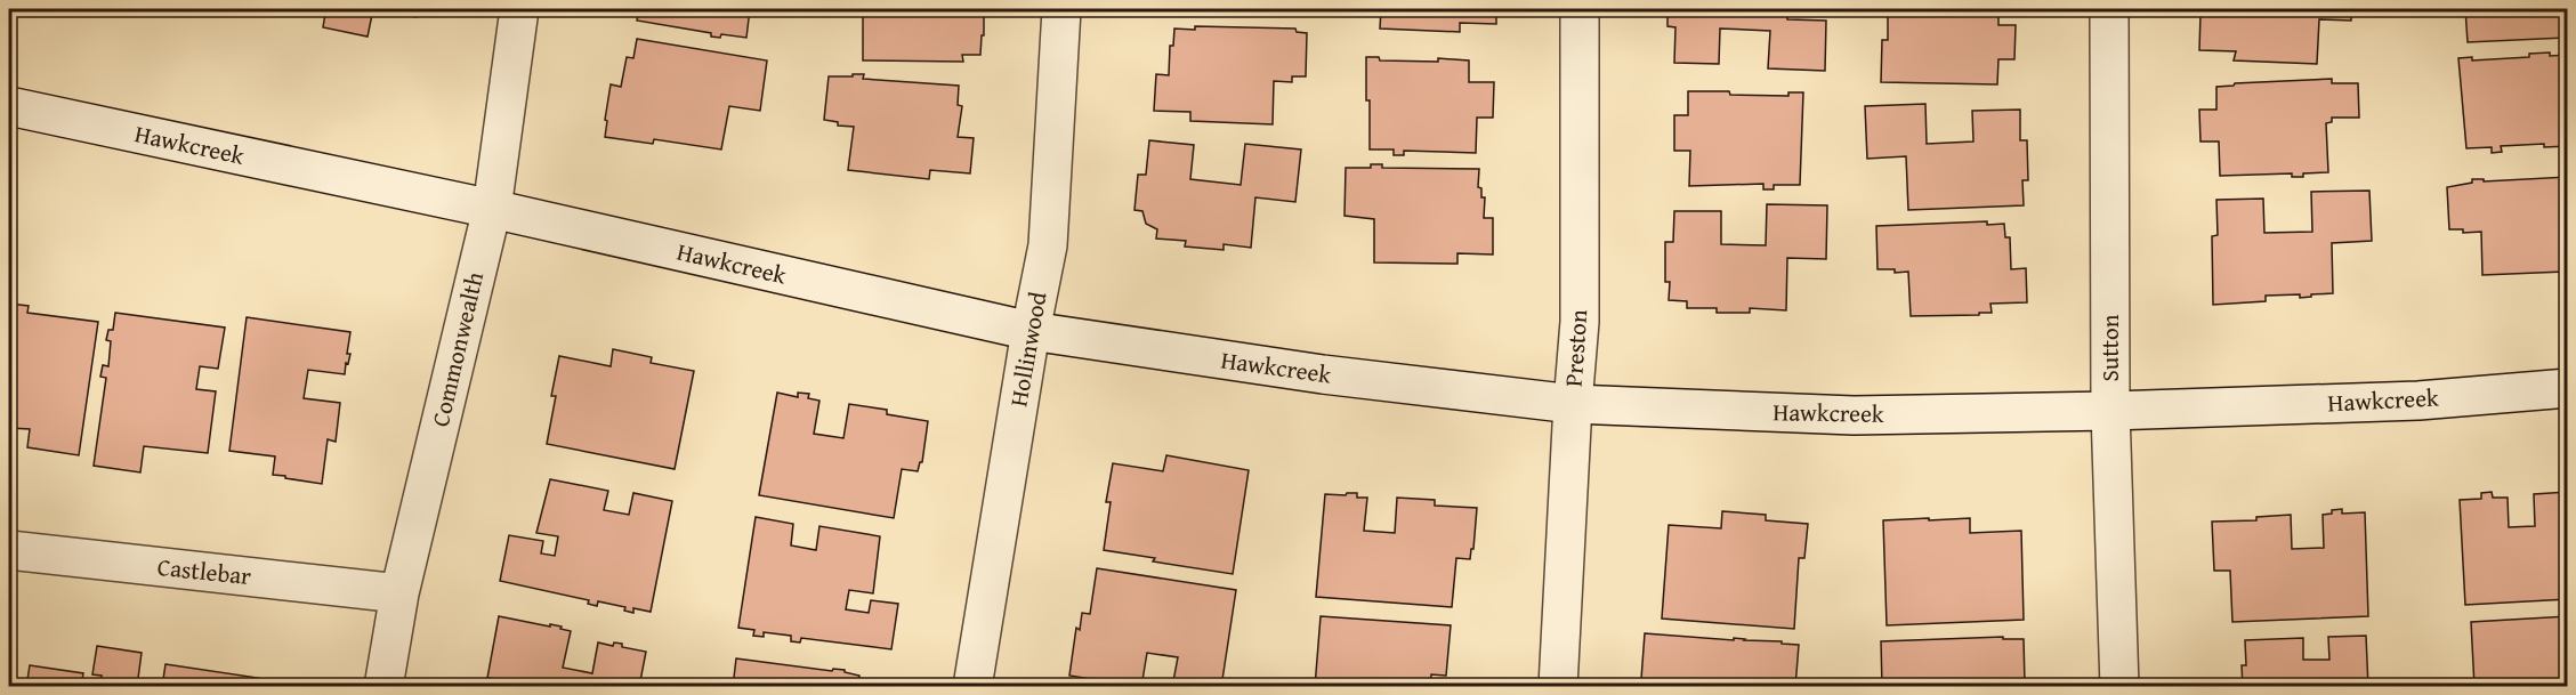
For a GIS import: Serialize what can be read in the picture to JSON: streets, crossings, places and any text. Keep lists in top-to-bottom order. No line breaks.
{"streets":{"street":["Hawkcreek","Preston","Sutton","Commonwealth","Hollinwood","Castlebar"]},"crossings":[["Hawkcreek","Preston"],["Hawkcreek","Sutton"],["Hawkcreek","Commonwealth"],["Hawkcreek","Hollinwood"],["Commonwealth","Castlebar"]]}
